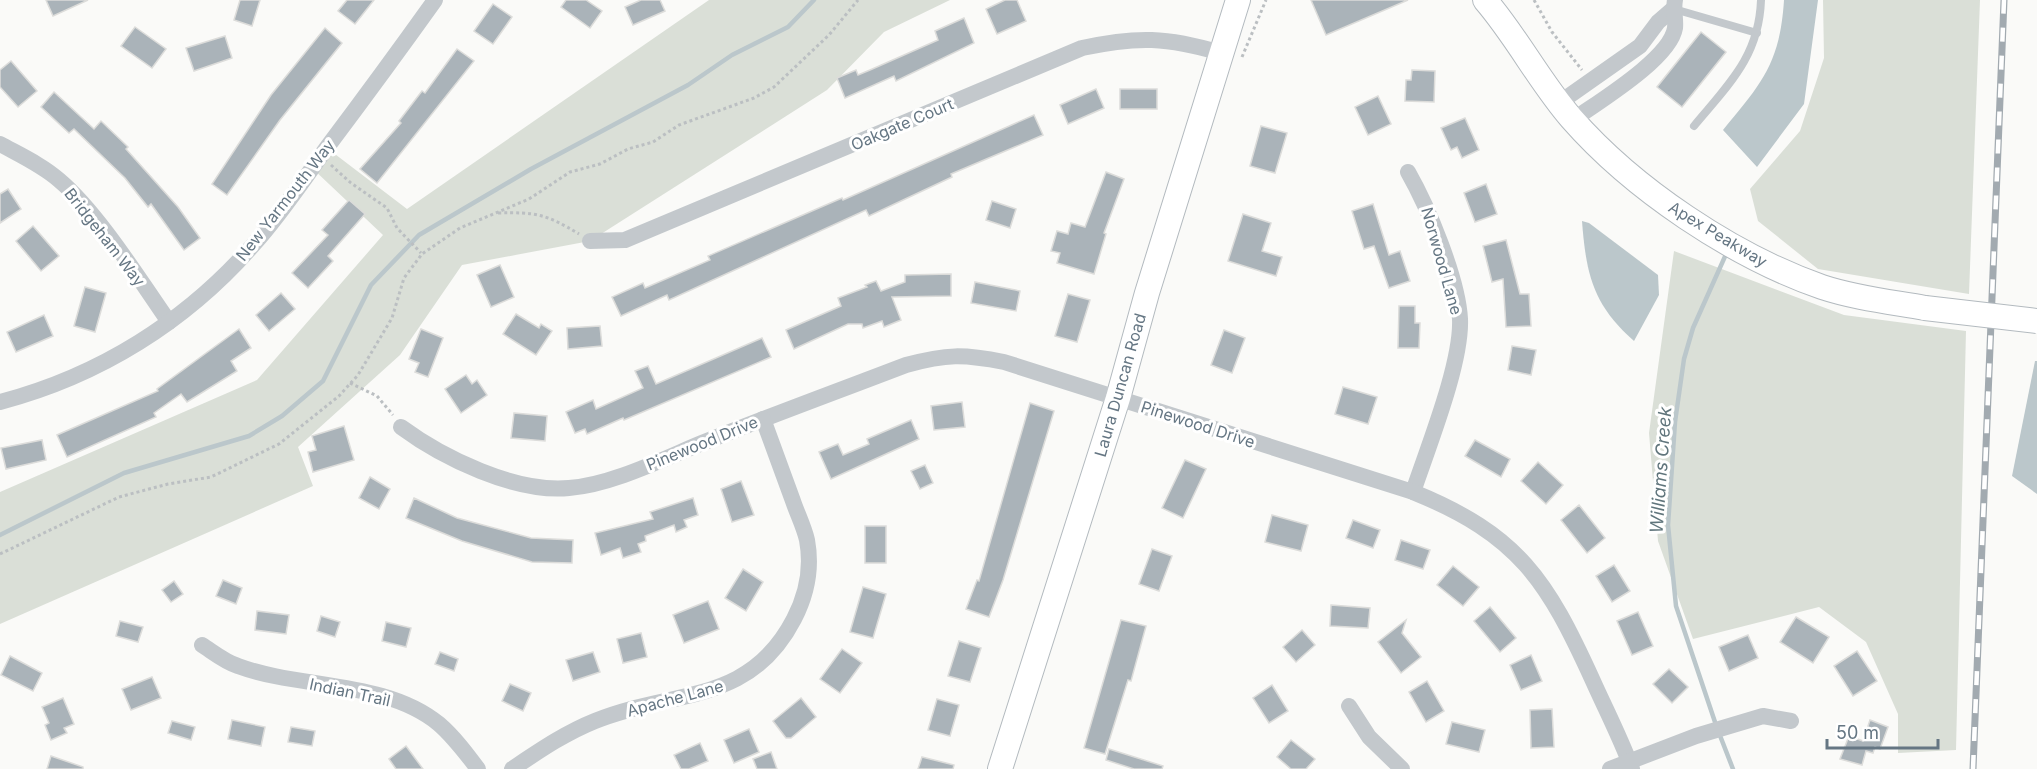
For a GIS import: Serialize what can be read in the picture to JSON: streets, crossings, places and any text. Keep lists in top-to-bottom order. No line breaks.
{"streets":{"street":["Oakgate Court","New Yarmouth Way","Apex Peakway","Bridgeham Way","Norwood Lane","Laura Duncan Road","Pinewood Drive","Indian Trail","Apache Lane"]},"crossings":[["Oakgate Court","Laura Duncan Road"],["New Yarmouth Way","Bridgeham Way"],["Norwood Lane","Pinewood Drive"],["Laura Duncan Road","Pinewood Drive"],["Pinewood Drive","Apache Lane"]],"water":["Williams Creek"],"scale_bar":"50 m"}
